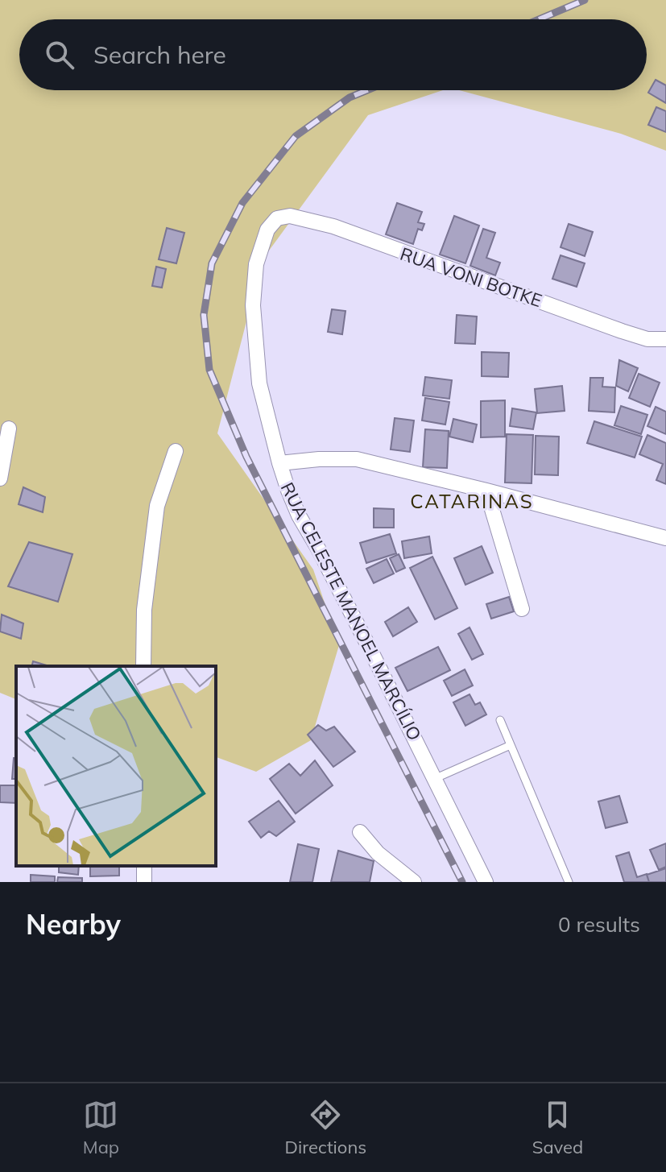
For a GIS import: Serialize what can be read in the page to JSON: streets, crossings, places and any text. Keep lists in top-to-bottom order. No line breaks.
{"streets":{"street":["RUA VONI BOTKE","RUA CELESTE MANOEL MARCÍLIO"]},"crossings":[["RUA VONI BOTKE","RUA CELESTE MANOEL MARCÍLIO"]],"districts":["CATARINAS"],"page":{"search":"Search here","heading":["Nearby","0 results"],"nav":["Map","Directions","Saved"]}}
